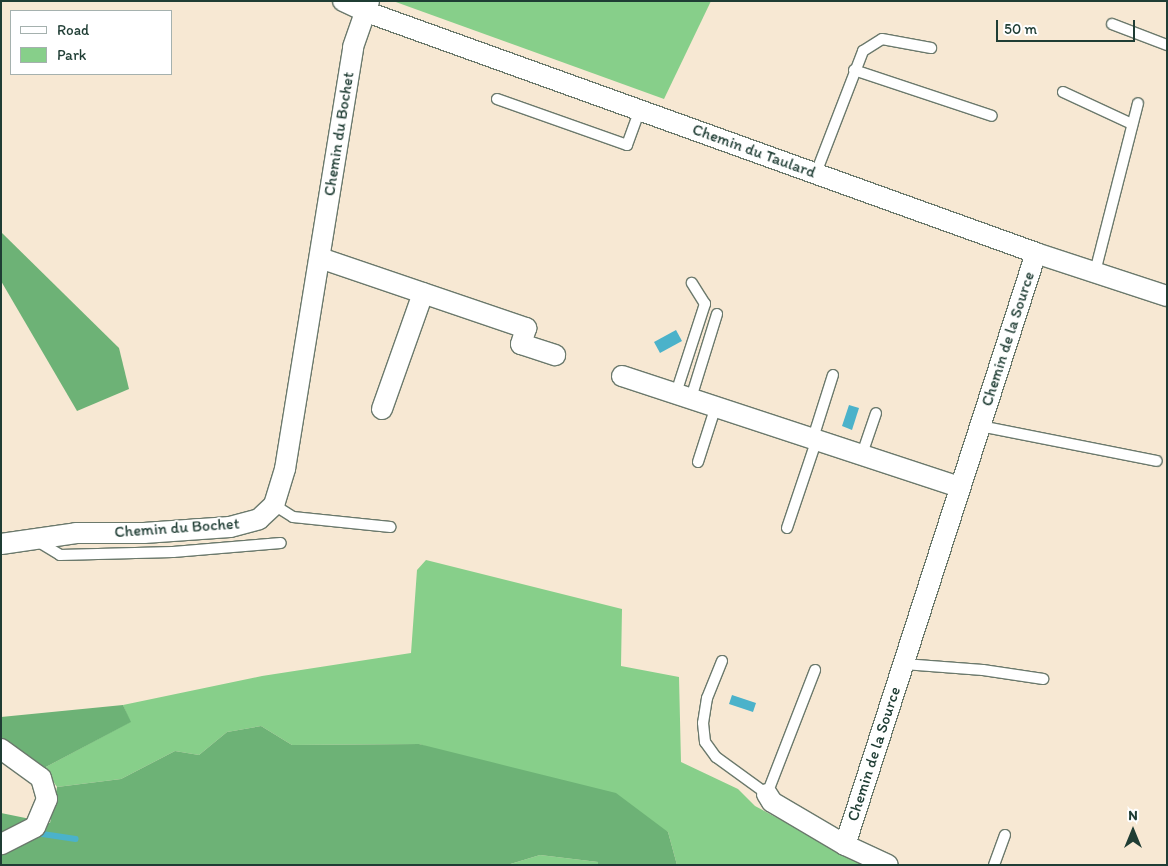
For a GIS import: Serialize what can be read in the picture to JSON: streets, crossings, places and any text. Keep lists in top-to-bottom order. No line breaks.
{"streets":{"street":["Chemin du Bochet","Chemin du Taulard","Chemin de la Source"]},"crossings":[["Chemin du Bochet","Chemin du Taulard"],["Chemin du Taulard","Chemin de la Source"]],"legend":["Road","Park"],"scale_bar":"50 m","north":"top"}
